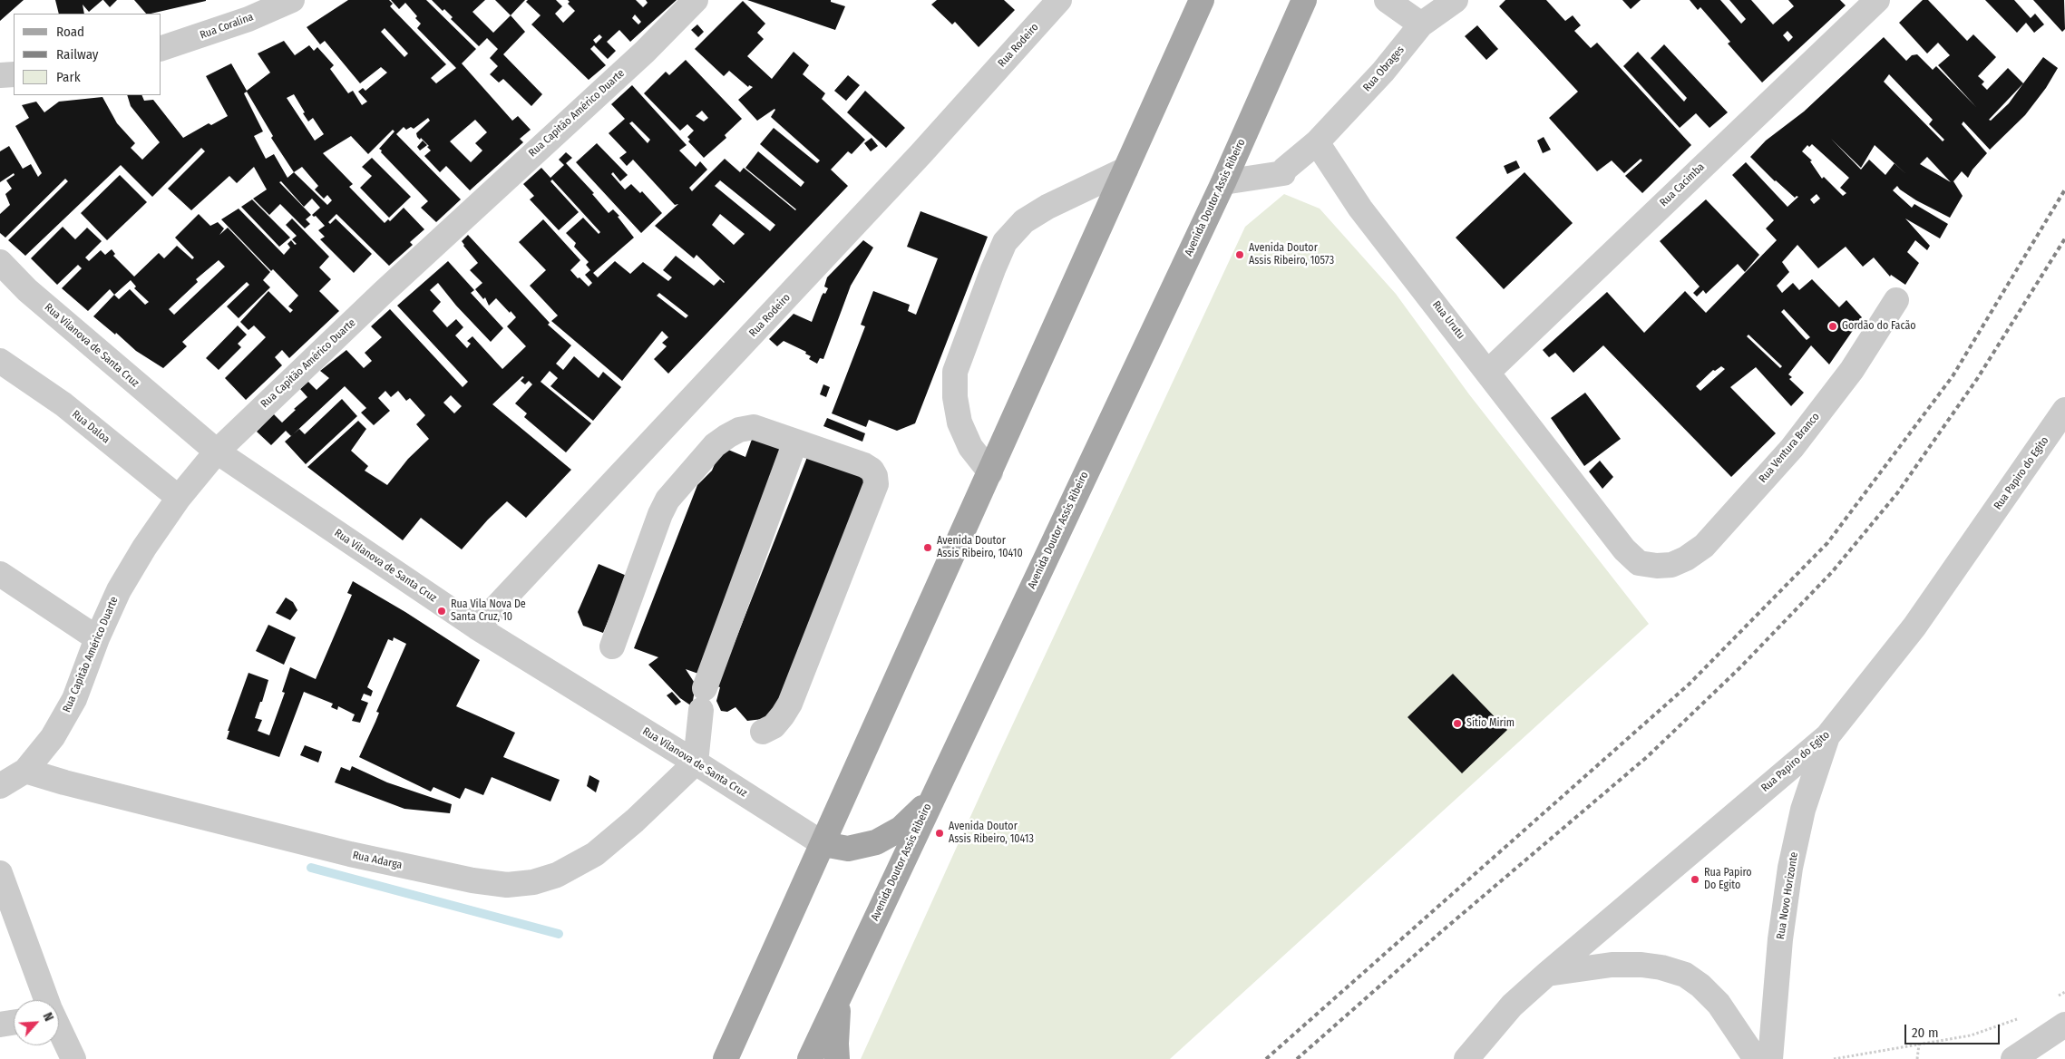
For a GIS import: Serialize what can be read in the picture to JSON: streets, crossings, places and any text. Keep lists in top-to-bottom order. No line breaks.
{"streets":{"main road":["Avenida Doutor Assis Ribeiro"],"street":["Rua Coralina","Rua Rodeiro","Rua Obrages","Rua Capitão Américo Duarte","Rua Cacimba","Rua Urutu","Rua Vilanova de Santa Cruz","Rua Daloa","Rua Ventura Branco","Rua Papiro do Egito","Rua Adarga","Rua Novo Horizonte"]},"crossings":[["Rua Rodeiro","Rua Vilanova de Santa Cruz"],["Rua Obrages","Rua Urutu"],["Rua Capitão Américo Duarte","Rua Vilanova de Santa Cruz"],["Rua Capitão Américo Duarte","Rua Daloa"],["Rua Capitão Américo Duarte","Rua Adarga"],["Rua Cacimba","Rua Urutu"],["Rua Urutu","Rua Ventura Branco"],["Rua Vilanova de Santa Cruz","Rua Adarga"],["Rua Papiro do Egito","Rua Novo Horizonte"]],"places":["Avenida Doutor Assis Ribeiro, 10573","Gordão do Facão","Avenida Doutor Assis Ribeiro, 10410","Rua Vila Nova De Santa Cruz, 10","Sítio Mirim","Avenida Doutor Assis Ribeiro, 10413","Rua Papiro Do Egito"],"legend":["Road","Railway","Park"],"scale_bar":"20 m","north":"top right"}
